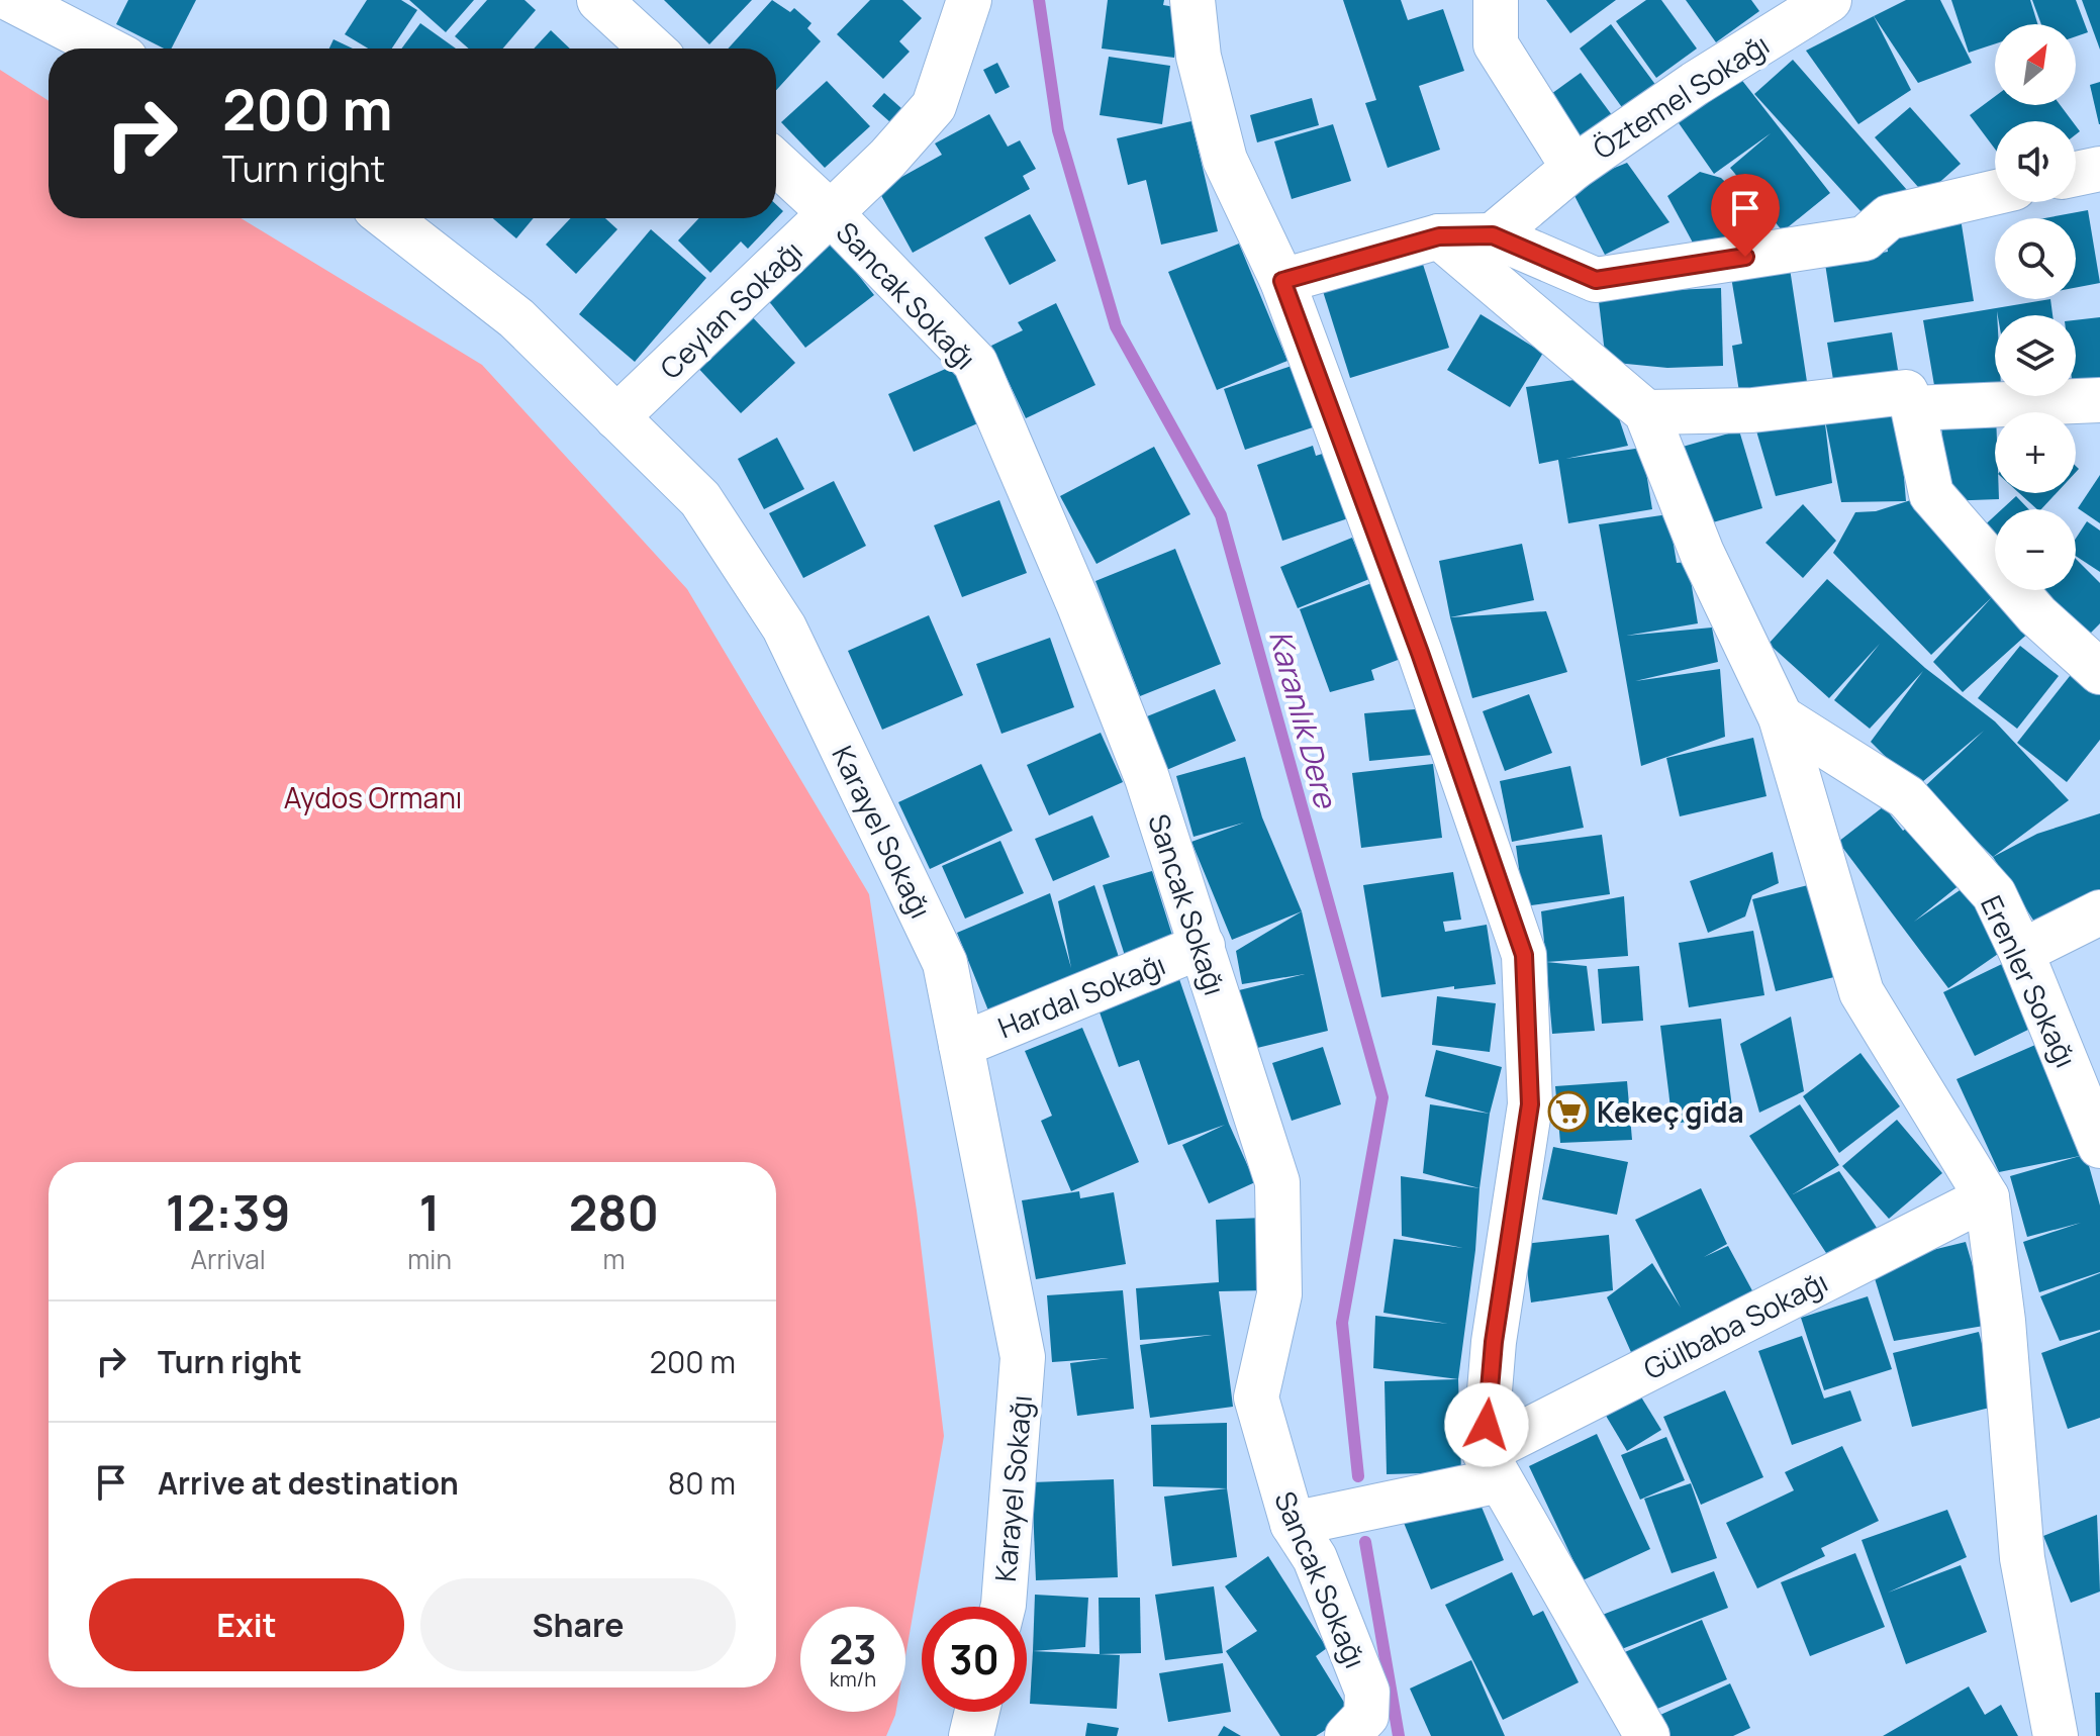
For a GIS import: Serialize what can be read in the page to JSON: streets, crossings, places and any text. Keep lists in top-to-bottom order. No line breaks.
{"streets":{"street":["Öztemel Sokağı","Sancak Sokağı","Ceylan Sokağı","Karayel Sokağı","Erenler Sokağı","Hardal Sokağı","Gülbaba Sokağı"]},"crossings":[["Sancak Sokağı","Ceylan Sokağı"],["Sancak Sokağı","Hardal Sokağı"],["Sancak Sokağı","Gülbaba Sokağı"],["Ceylan Sokağı","Karayel Sokağı"],["Karayel Sokağı","Hardal Sokağı"]],"water":["Karanlık Dere"],"parks":["Aydos Ormanı"],"places":{"supermarket":["Kekeç gida"]},"north":"top right","page":{"map_buttons":["+","−"],"turn":["200 m","Turn right"],"eta":["12:39","Arrival","1","min","280","m"],"list":[{"name":"Turn right","value":"200 m"},{"name":"Arrive at destination","value":"80 m"}],"buttons":["Exit","Share"],"speed":"23 km/h","limit":"30"}}
